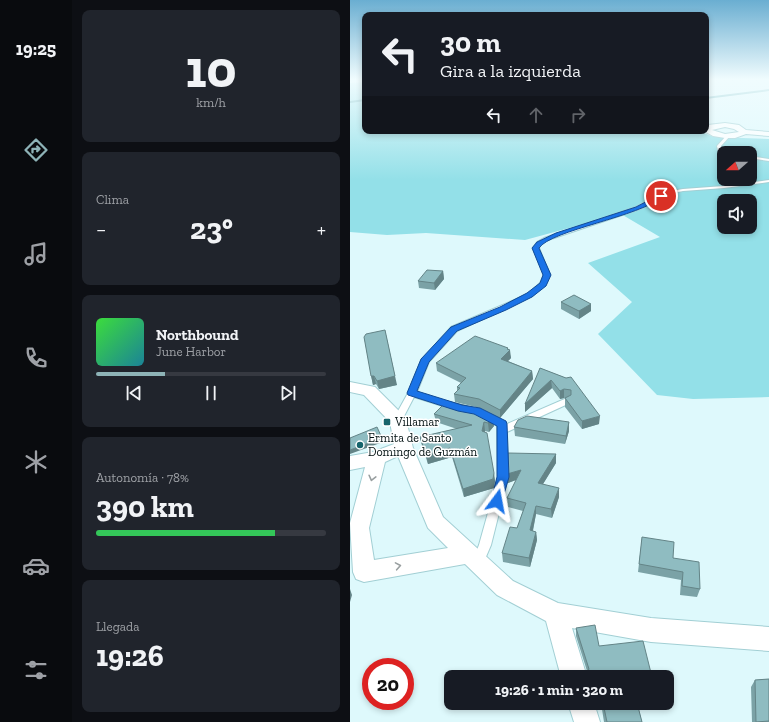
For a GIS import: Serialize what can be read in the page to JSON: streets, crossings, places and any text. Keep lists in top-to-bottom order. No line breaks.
{"places":{"transit":["Villamar"],"other":["Ermita de Santo Domingo de Guzmán"]},"north":"left","page":{"tabs":"19:25","tile":[["10","km/h"],"Clima",["Autonomía · 78%","390 km"],["Llegada","19:26"]],"turn":["30 m","Gira a la izquierda"],"heat":["−","23°","+"],"song":["Northbound","June Harbor"],"limit":"20","trip":"19:26 · 1 min · 320 m"}}
